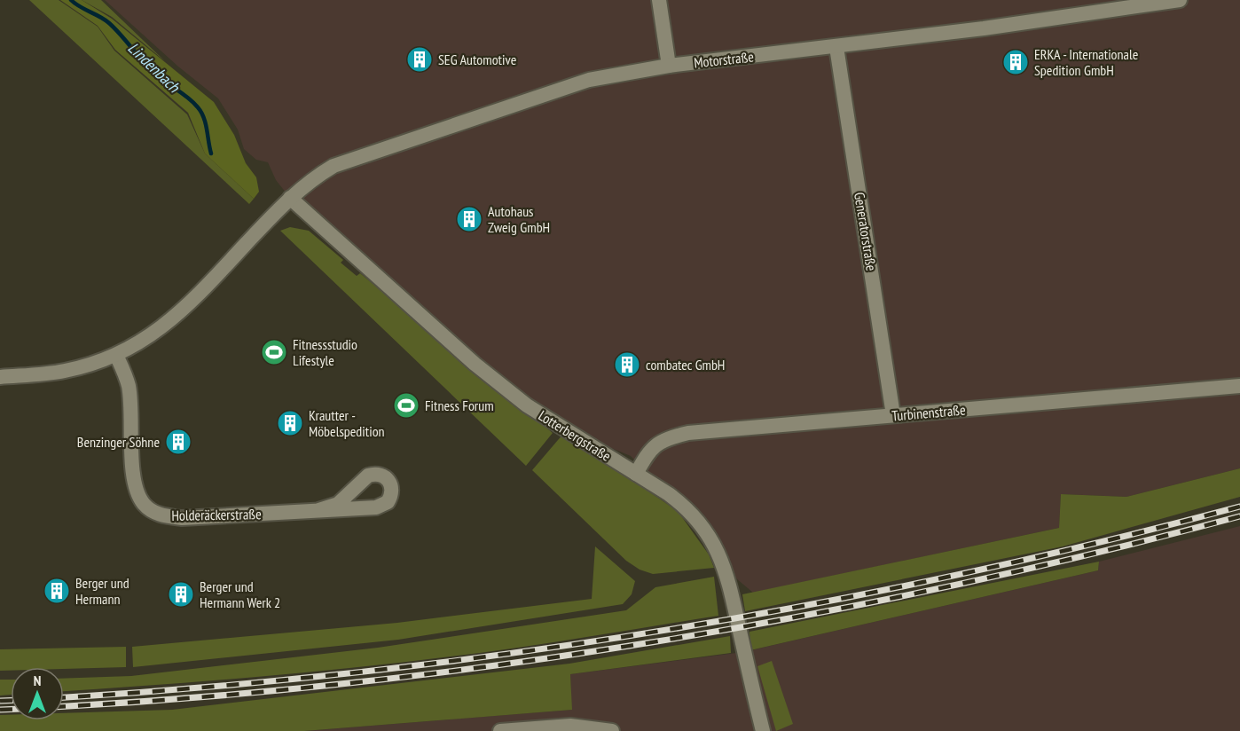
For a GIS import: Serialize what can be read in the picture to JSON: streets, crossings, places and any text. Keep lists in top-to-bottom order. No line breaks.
{"streets":{"street":["Motorstraße","Generatorstraße","Turbinenstraße","Lotterbergstraße","Holderäckerstraße"]},"crossings":[["Motorstraße","Generatorstraße"],["Motorstraße","Lotterbergstraße"],["Generatorstraße","Turbinenstraße"],["Turbinenstraße","Lotterbergstraße"]],"water":["Lindenbach"],"places":{"building":["SEG Automotive","ERKA - Internationale Spedition GmbH","Autohaus Zweig GmbH","combatec GmbH","Krautter - Möbelspedition","Benzinger Söhne","Berger und Hermann","Berger und Hermann Werk 2"],"sports":["Fitnessstudio Lifestyle","Fitness Forum"]},"north":"top"}
